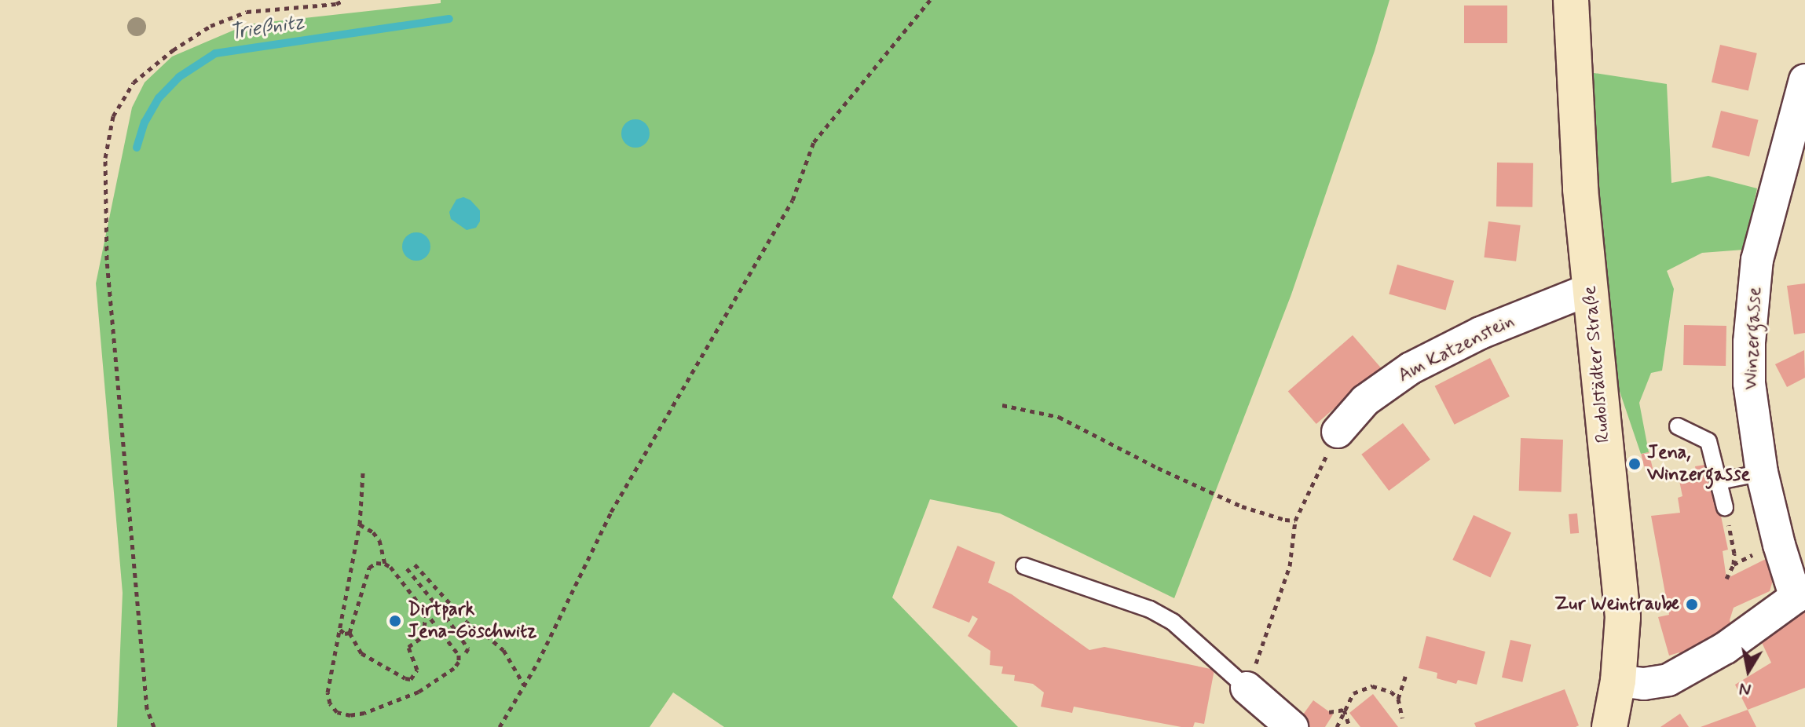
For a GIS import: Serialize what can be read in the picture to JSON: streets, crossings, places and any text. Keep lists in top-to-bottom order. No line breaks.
{"streets":{"street":["Winzergasse","Am Katzenstein","Rudolstädter Straße"]},"crossings":[["Winzergasse","Rudolstädter Straße"],["Am Katzenstein","Rudolstädter Straße"]],"water":["Trießnitz"],"places":["Jena, Winzergasse","Zur Weintraube","Dirtpark Jena-Göschwitz"],"north":"bottom"}
